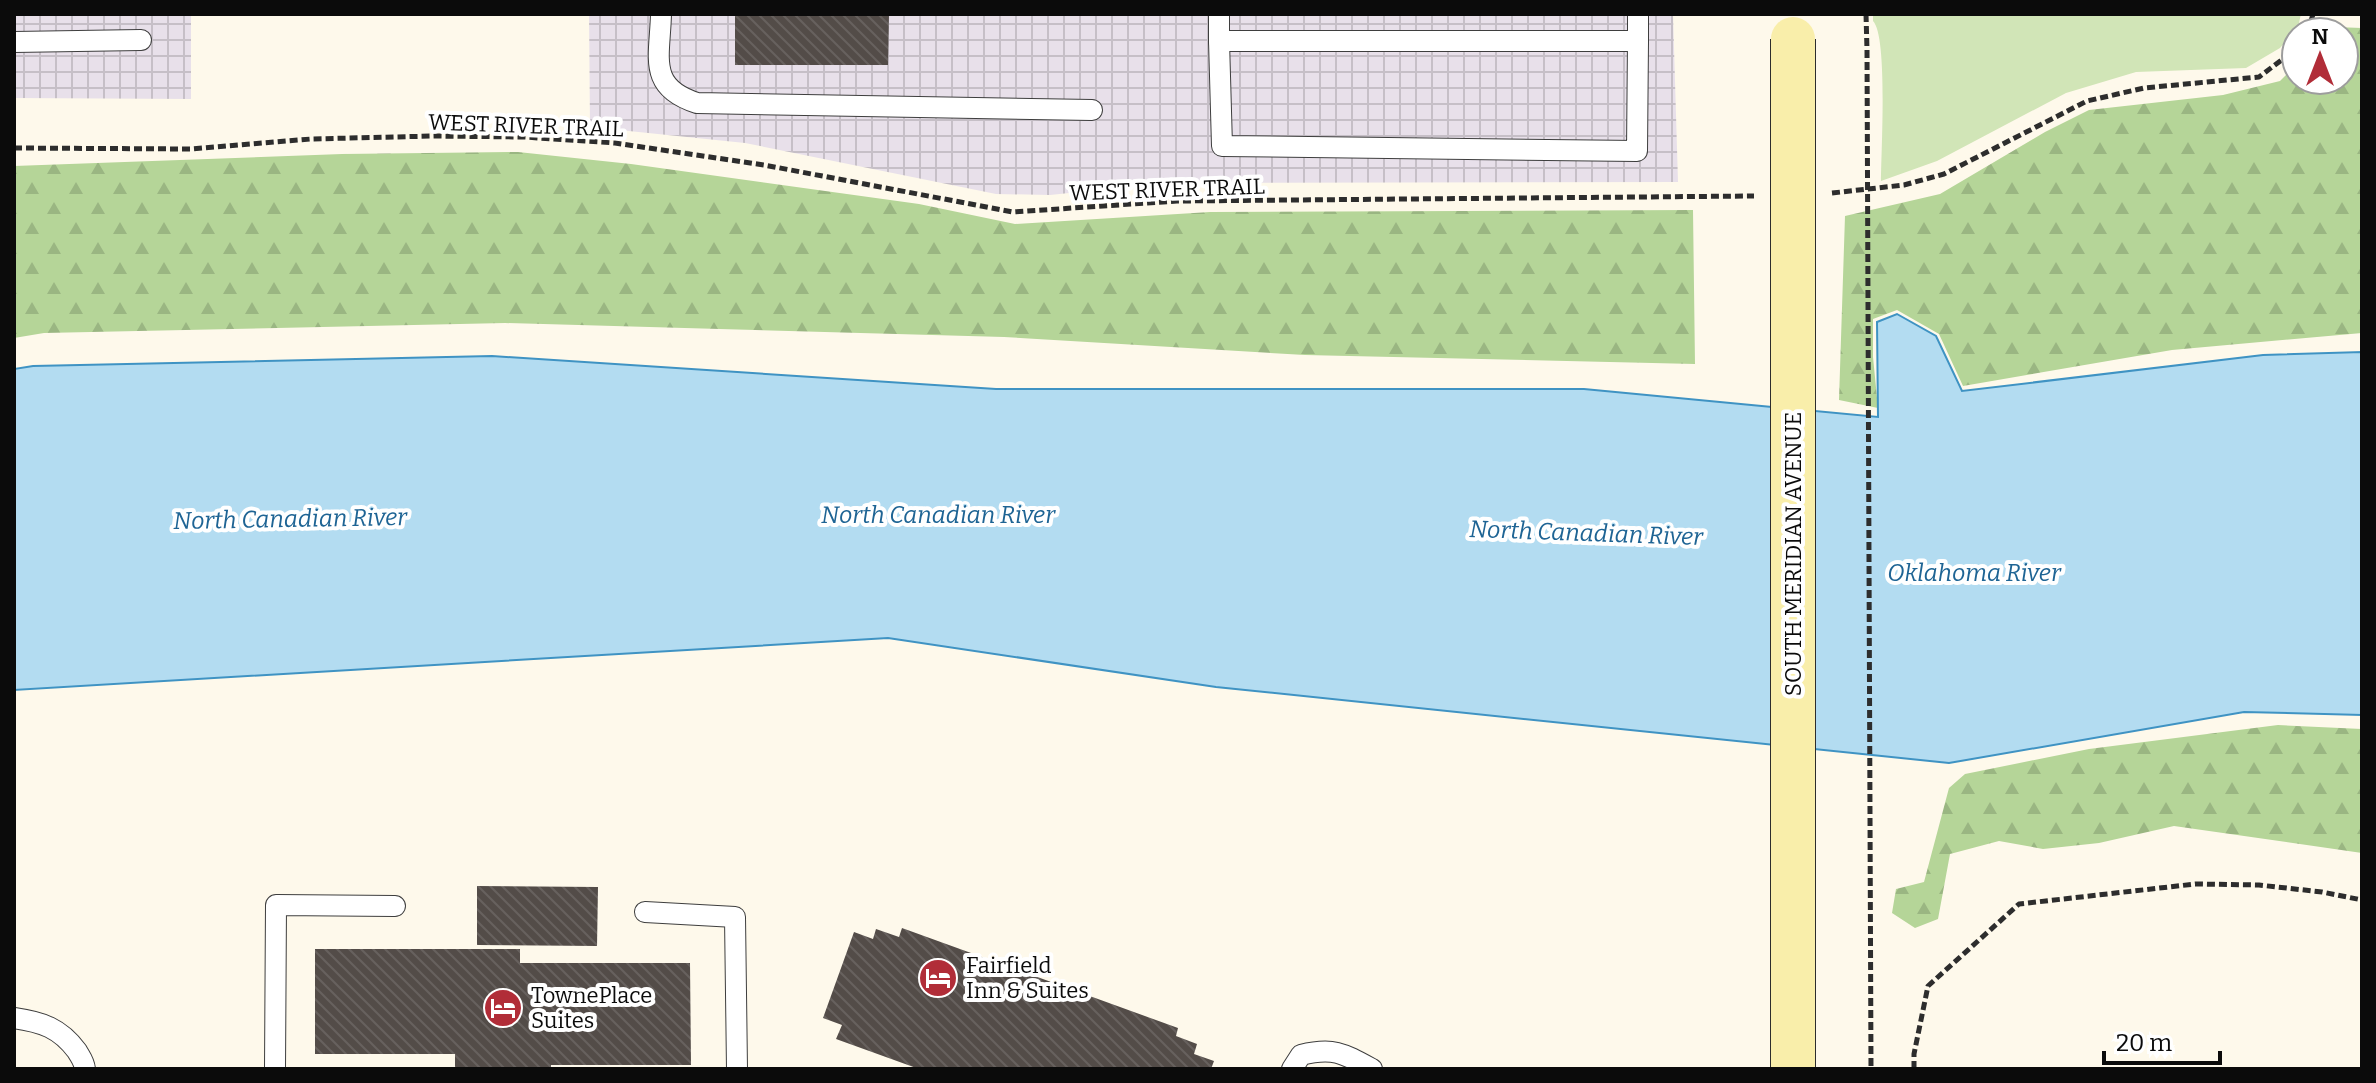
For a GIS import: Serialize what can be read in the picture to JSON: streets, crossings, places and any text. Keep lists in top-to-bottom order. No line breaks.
{"streets":{"main road":["SOUTH MERIDIAN AVENUE"],"path":["WEST RIVER TRAIL"]},"water":["North Canadian River","Oklahoma River"],"places":{"hotel":["Fairfield Inn & Suites","TownePlace Suites"]},"scale_bar":"20 m","north":"top"}
